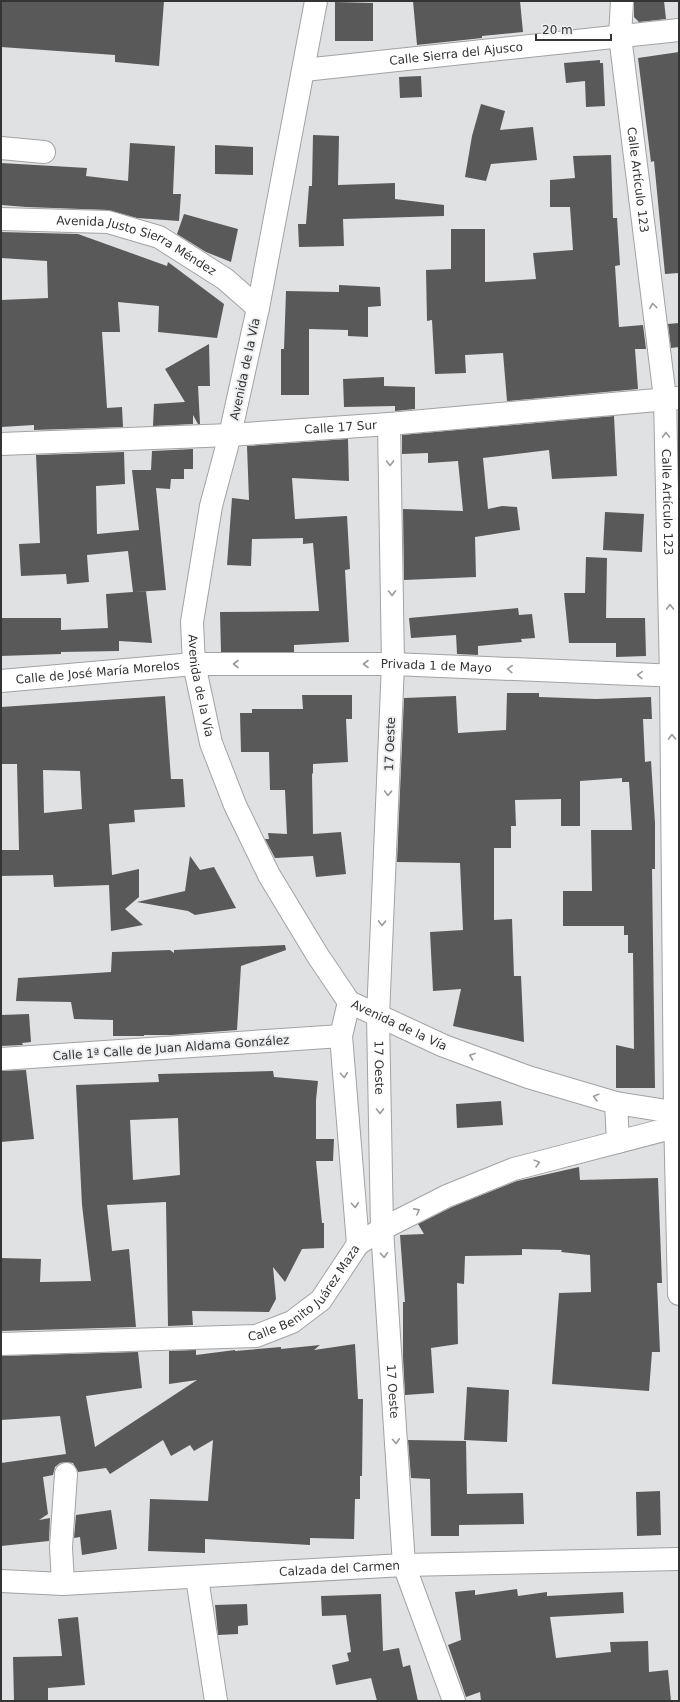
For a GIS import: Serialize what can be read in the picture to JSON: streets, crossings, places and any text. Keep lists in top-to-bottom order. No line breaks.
{"streets":{"street":["Calle Sierra del Ajusco","Calle Artículo 123","Avenida Justo Sierra Méndez","Avenida de la Vía","Calle 17 Sur","Privada 1 de Mayo","Calle de José María Morelos","17 Oeste","Calle 1ª Calle de Juan Aldama González","Calle Benito Juárez Maza","Calzada del Carmen"]},"crossings":[["Calle Sierra del Ajusco","Calle Artículo 123"],["Calle Sierra del Ajusco","Avenida de la Vía"],["Calle Artículo 123","Avenida de la Vía"],["Calle Artículo 123","Calle 17 Sur"],["Calle Artículo 123","Privada 1 de Mayo"],["Calle Artículo 123","Calle Benito Juárez Maza"],["Avenida Justo Sierra Méndez","Avenida de la Vía"],["Avenida de la Vía","Calle 17 Sur"],["Avenida de la Vía","Privada 1 de Mayo"],["Avenida de la Vía","Calle de José María Morelos"],["Avenida de la Vía","17 Oeste"],["Avenida de la Vía","Calle Benito Juárez Maza"],["Calle 17 Sur","17 Oeste"],["Privada 1 de Mayo","Calle de José María Morelos"],["Privada 1 de Mayo","17 Oeste"],["17 Oeste","Calle Benito Juárez Maza"],["17 Oeste","Calzada del Carmen"]],"one_way":["Calle Artículo 123","Privada 1 de Mayo","17 Oeste"],"scale_bar":"20 m"}
